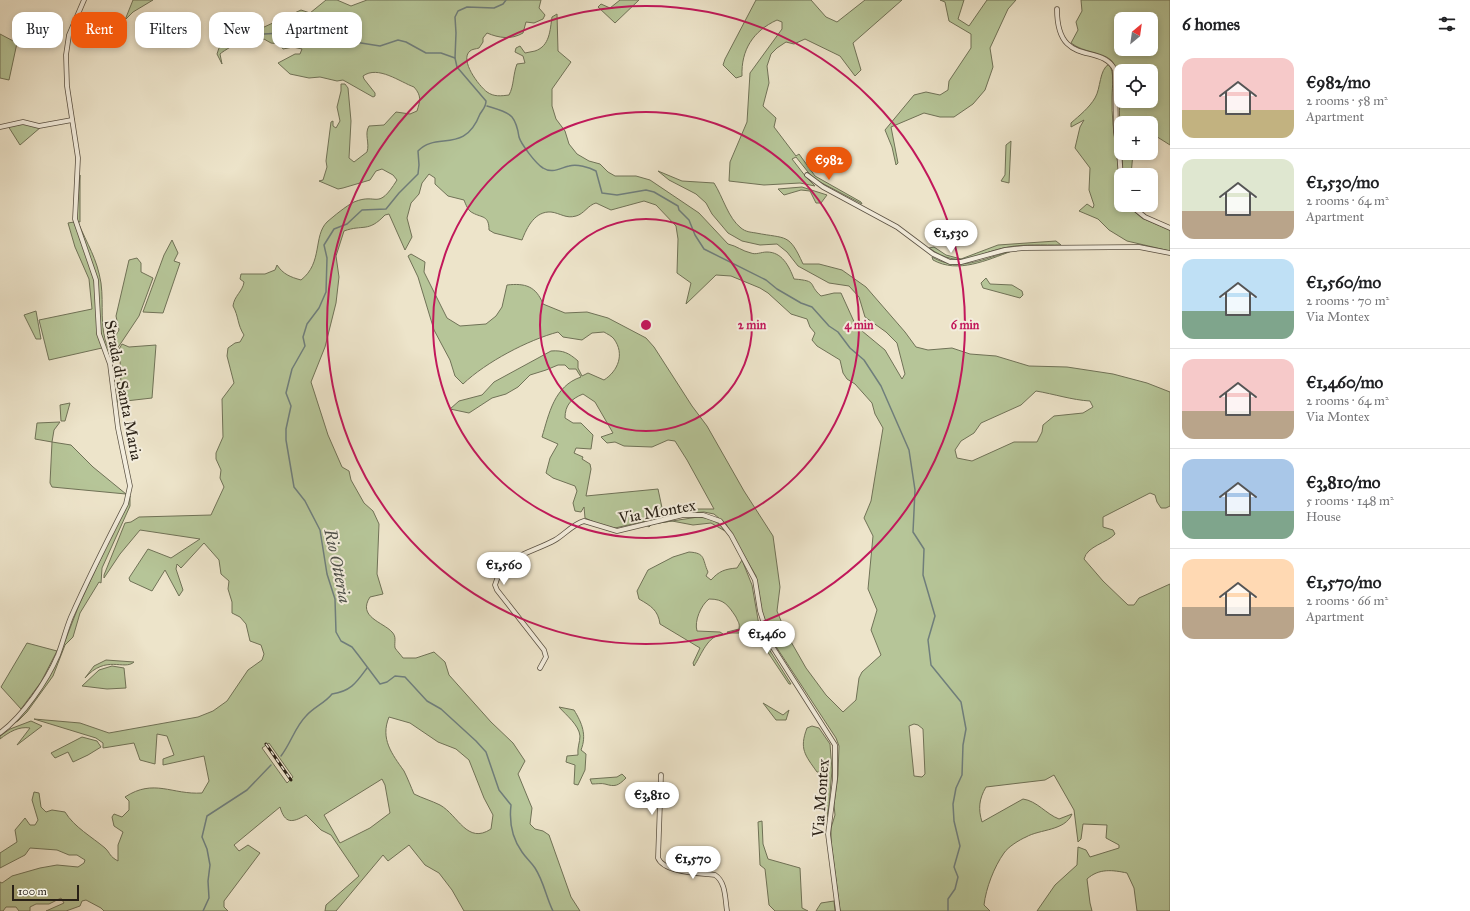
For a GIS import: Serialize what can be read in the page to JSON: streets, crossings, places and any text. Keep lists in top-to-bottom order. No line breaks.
{"streets":{"street":["Strada di Santa Maria","Via Montex"]},"water":["Rio Otteria"],"scale_bar":"100 m","north":"top right","page":{"heading":"6 homes","map_buttons":["+","−"],"chip":["Buy","Rent","Filters","New","Apartment"],"list":[{"name":"€982/mo","note":"2 rooms · 58 m² · Apartment"},{"name":"€1,530/mo","note":"2 rooms · 64 m² · Apartment"},{"name":"€1,560/mo","note":"2 rooms · 70 m² · Via Montex"},{"name":"€1,460/mo","note":"2 rooms · 64 m² · Via Montex"},{"name":"€3,810/mo","note":"5 rooms · 148 m² · House"},{"name":"€1,570/mo","note":"2 rooms · 66 m² · Apartment"}],"price":["€982","€1,530","€1,560","€1,460","€3,810","€1,570"],"scale":"100 m"},"rings":["2 min","4 min","6 min"]}
